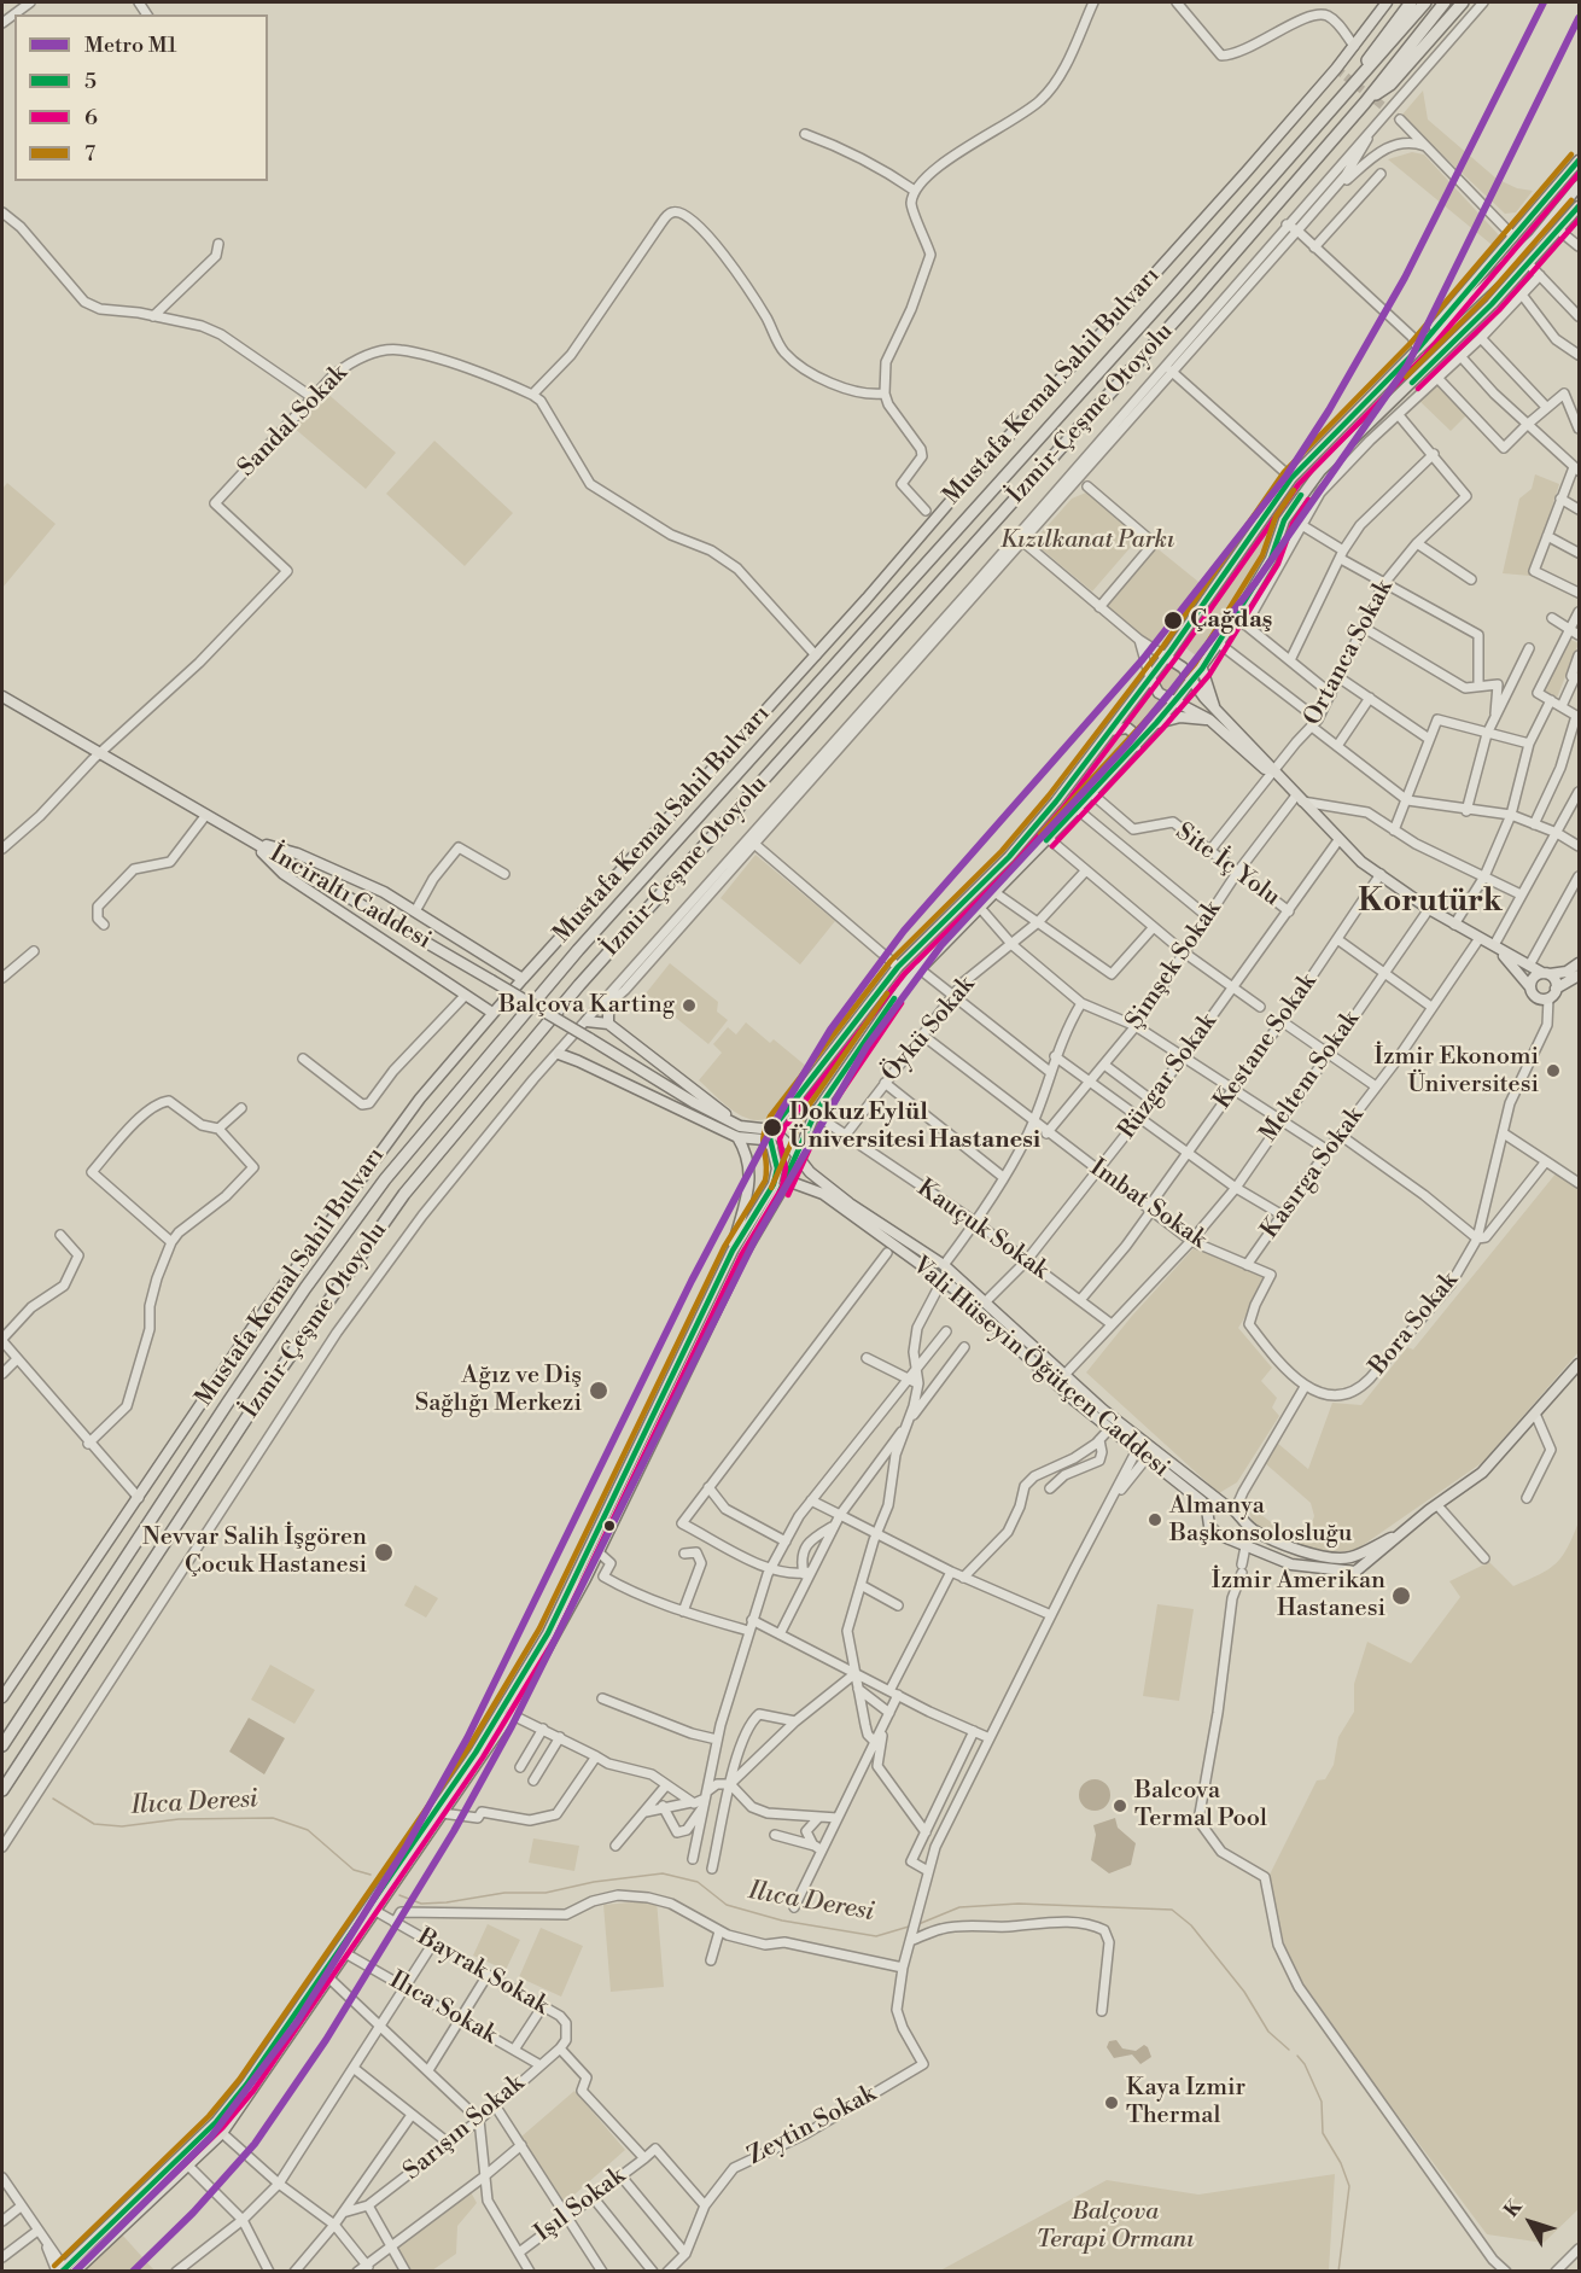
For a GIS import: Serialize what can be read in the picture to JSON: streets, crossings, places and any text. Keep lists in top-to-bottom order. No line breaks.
{"streets":{"highway":["İzmir-Çeşme Otoyolu"],"main road":["Mustafa Kemal Sahil Bulvarı","İnciraltı Caddesi","Vali Hüseyin Öğütçen Caddesi"],"street":["Sandal Sokak","Ortanca Sokak","Site İç Yolu","Şimşek Sokak","Öykü Sokak","Kestane Sokak","Rüzgar Sokak","Meltem Sokak","Kasırga Sokak","Imbat Sokak","Kauçuk Sokak","Bora Sokak","Bayrak Sokak","Ilıca Sokak","Zeytin Sokak","Sarışın Sokak","Işıl Sokak"]},"crossings":[["Mustafa Kemal Sahil Bulvarı","Sandal Sokak"],["Sandal Sokak","İnciraltı Caddesi"],["Ortanca Sokak","Site İç Yolu"],["Site İç Yolu","Şimşek Sokak"],["Site İç Yolu","Rüzgar Sokak"],["Şimşek Sokak","Imbat Sokak"],["Öykü Sokak","Imbat Sokak"],["Öykü Sokak","Kauçuk Sokak"],["Kestane Sokak","Imbat Sokak"],["Kestane Sokak","Kauçuk Sokak"],["Rüzgar Sokak","Imbat Sokak"],["Rüzgar Sokak","Kauçuk Sokak"],["Rüzgar Sokak","Vali Hüseyin Öğütçen Caddesi"],["Meltem Sokak","Imbat Sokak"],["Meltem Sokak","Kauçuk Sokak"],["Meltem Sokak","Vali Hüseyin Öğütçen Caddesi"],["Kasırga Sokak","Imbat Sokak"],["Imbat Sokak","Bora Sokak"],["Bayrak Sokak","Sarışın Sokak"],["Ilıca Sokak","Sarışın Sokak"]],"districts":["Korutürk"],"water":["Ilıca Deresi"],"parks":["Kızılkanat Parkı","Balçova Terapi Ormanı"],"places":["Çağdaş","Balçova Karting","İzmir Ekonomi Üniversitesi","Dokuz Eylül Üniversitesi Hastanesi","Ağız ve Diş Sağlığı Merkezi","Almanya Başkonsolosluğu","Nevvar Salih İşgören Çocuk Hastanesi","İzmir Amerikan Hastanesi","Balcova Termal Pool","Kaya Izmir Thermal"],"lines":["metro line M1","transit line 7","transit line 5","transit line 6"],"legend":["Metro M1","5","6","7"],"north":"top left"}
